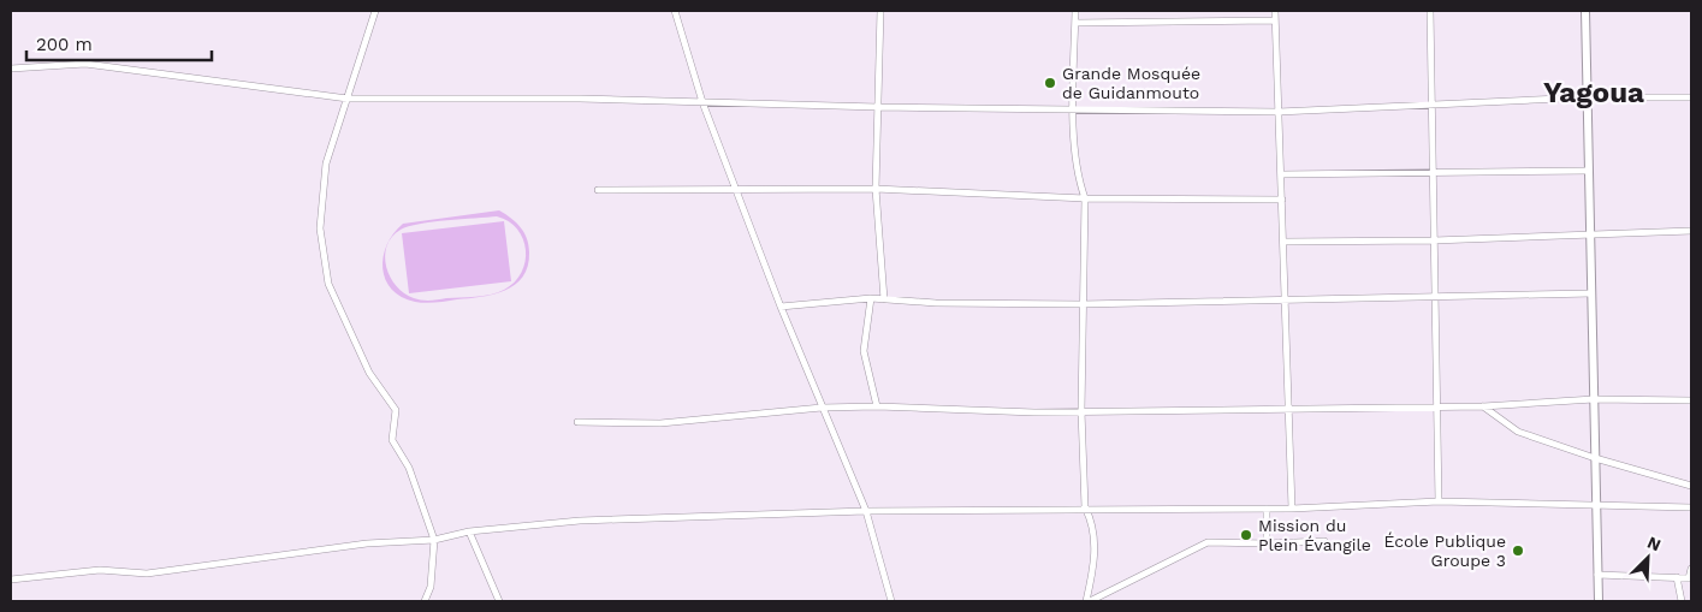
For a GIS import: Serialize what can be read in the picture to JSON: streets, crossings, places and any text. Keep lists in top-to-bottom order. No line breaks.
{"districts":["Yagoua"],"places":["Grande Mosquée de Guidanmouto","Mission du Plein Évangile","École Publique Groupe 3"],"scale_bar":"200 m","north":"top right"}
